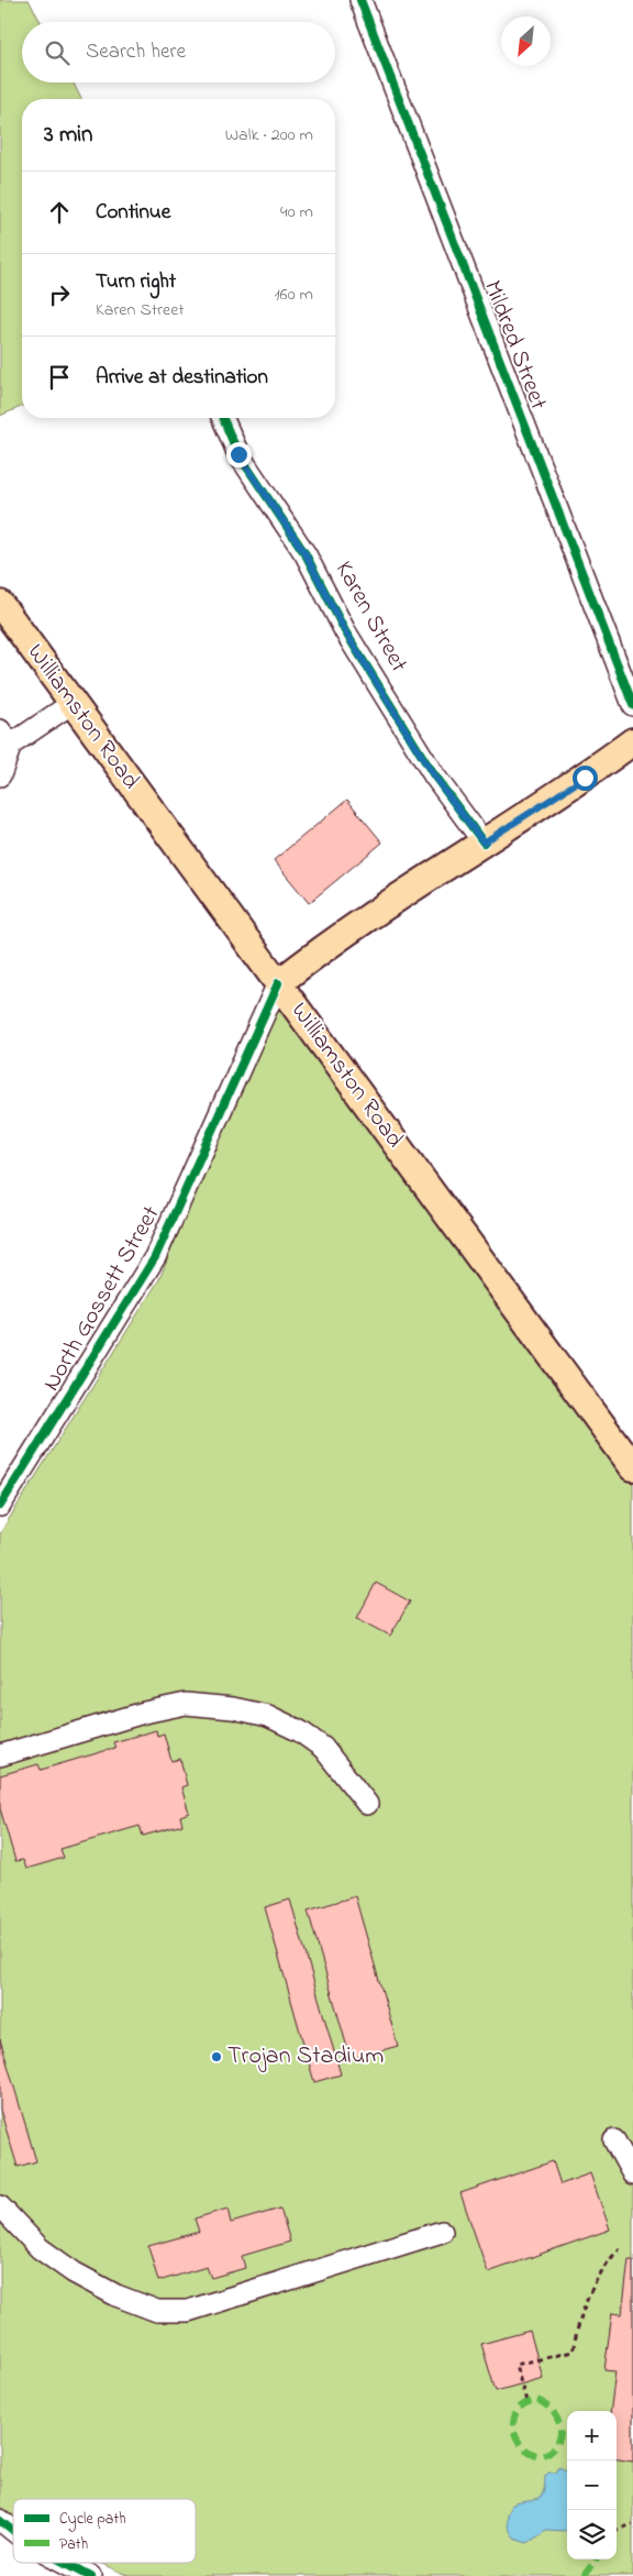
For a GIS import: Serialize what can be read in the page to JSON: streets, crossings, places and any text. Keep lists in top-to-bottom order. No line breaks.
{"streets":{"main road":["Williamston Road","North Gossett Street"],"street":["Mildred Street","Karen Street"]},"crossings":[["Karen Street","North Gossett Street"],["Williamston Road","North Gossett Street"]],"places":["Trojan Stadium"],"legend":["Cycle path","Path"],"north":"bottom left","page":{"search":"Search here","heading":["3 min","Walk · 200 m"],"list":[["Continue","40 m"],["Turn right","Karen Street","160 m"],"Arrive at destination"],"map_buttons":["+","−"]}}
